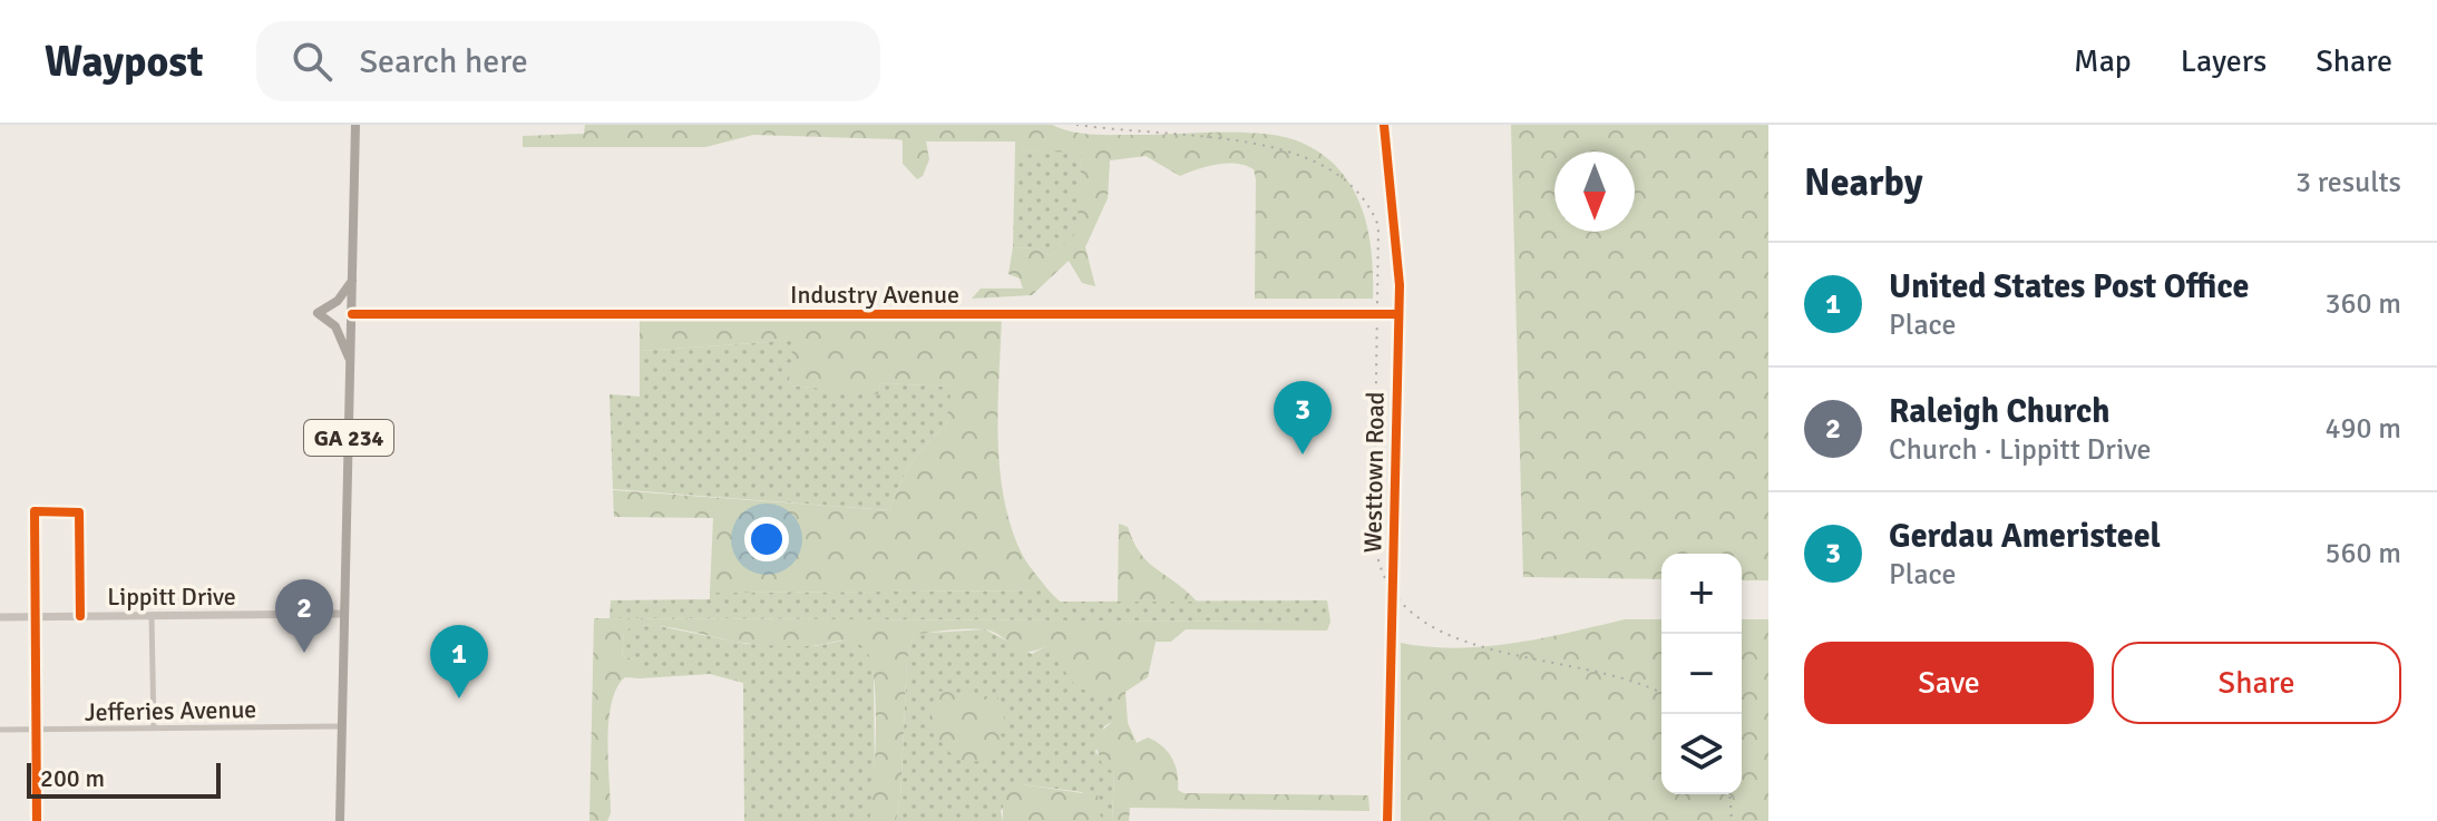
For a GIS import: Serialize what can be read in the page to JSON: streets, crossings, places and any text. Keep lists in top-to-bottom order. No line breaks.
{"streets":{"main road":["GA 234"],"street":["Industry Avenue","Westtown Road","Lippitt Drive","Jefferies Avenue"]},"crossings":[["Industry Avenue","GA 234"],["Industry Avenue","Westtown Road"],["GA 234","Lippitt Drive"],["GA 234","Jefferies Avenue"]],"scale_bar":"200 m","north":"bottom","page":{"header":"Waypost","search":"Search here","nav":["Map","Layers","Share"],"heading":["Nearby","3 results"],"list":[{"mark":"1","name":"United States Post Office","note":"Place","value":"360 m"},{"mark":"2","name":"Raleigh Church","note":"Church · Lippitt Drive","value":"490 m"},{"mark":"3","name":"Gerdau Ameristeel","note":"Place","value":"560 m"}],"pins":["3","2","1"],"map_buttons":["+","−"],"buttons":["Save","Share"],"scale":"200 m"}}
